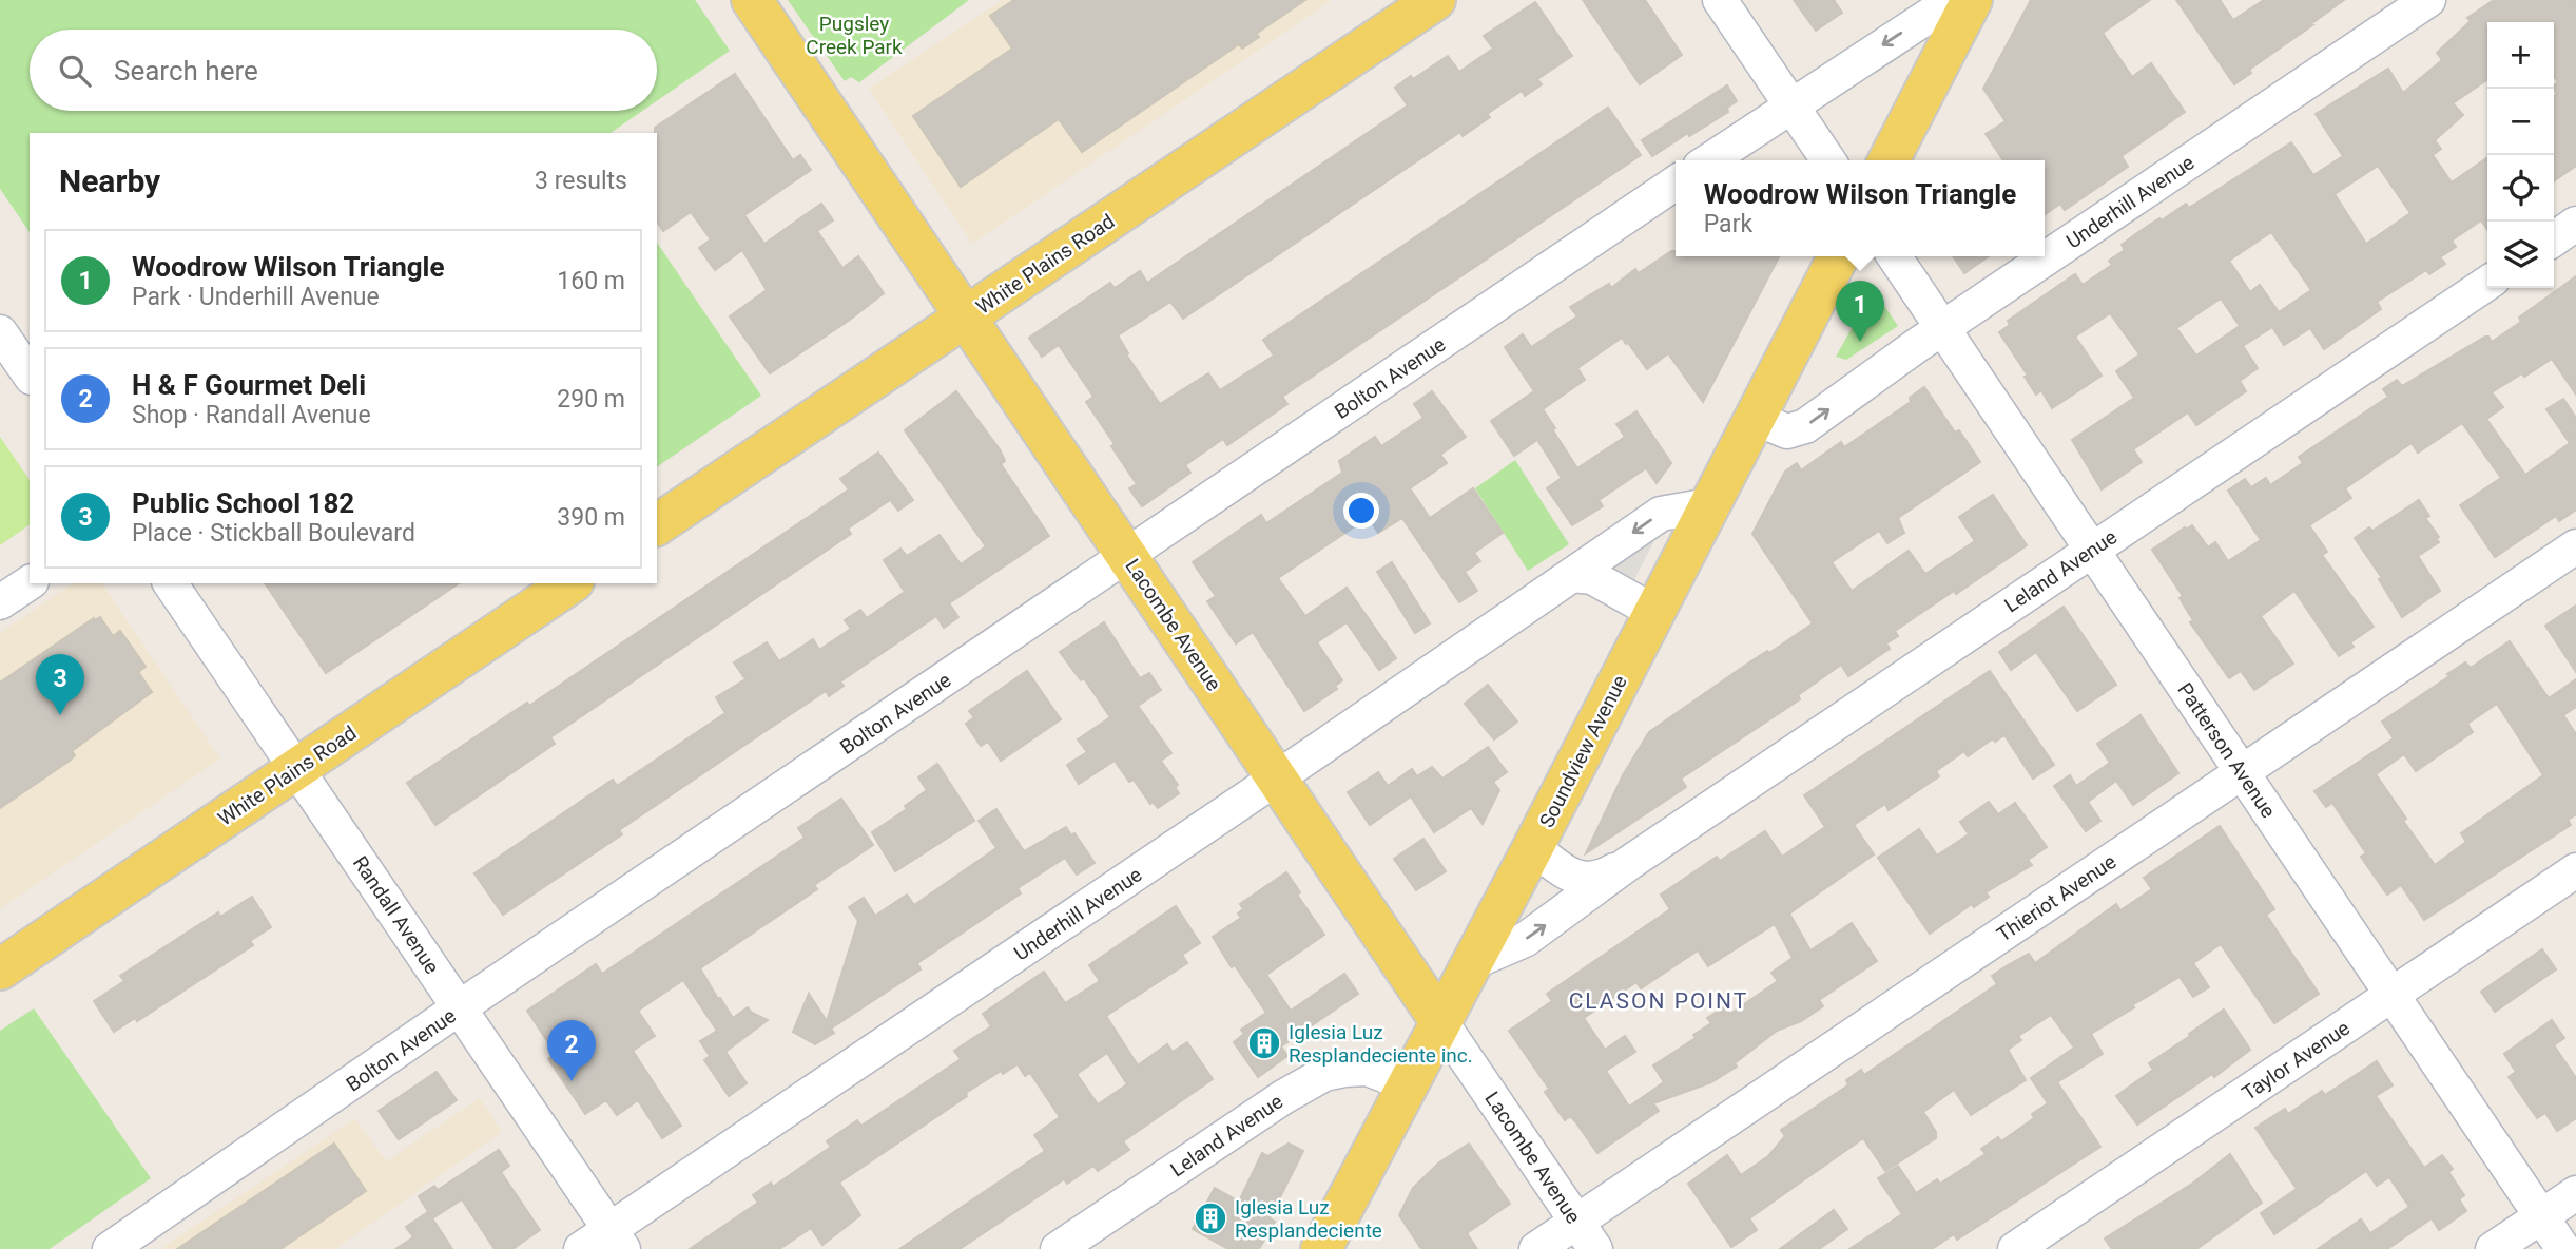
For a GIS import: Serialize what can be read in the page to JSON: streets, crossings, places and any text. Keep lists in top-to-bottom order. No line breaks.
{"streets":{"main road":["White Plains Road","Lacombe Avenue","Soundview Avenue"],"street":["Underhill Avenue","Bolton Avenue","Leland Avenue","Patterson Avenue","Thieriot Avenue","Randall Avenue","Taylor Avenue"]},"crossings":[["Underhill Avenue","Lacombe Avenue"],["Underhill Avenue","Patterson Avenue"],["Underhill Avenue","Soundview Avenue"],["Underhill Avenue","Randall Avenue"],["White Plains Road","Lacombe Avenue"],["White Plains Road","Randall Avenue"],["Bolton Avenue","Lacombe Avenue"],["Bolton Avenue","Randall Avenue"],["Leland Avenue","Patterson Avenue"],["Leland Avenue","Soundview Avenue"],["Lacombe Avenue","Soundview Avenue"],["Lacombe Avenue","Thieriot Avenue"],["Patterson Avenue","Thieriot Avenue"],["Patterson Avenue","Taylor Avenue"]],"districts":["CLASON POINT"],"parks":["Pugsley Creek Park"],"places":{"building":["Iglesia Luz Resplandeciente inc.","Iglesia Luz Resplandeciente"]},"page":{"map_buttons":["+","−"],"search":"Search here","heading":["Nearby","3 results"],"popup":["Woodrow Wilson Triangle","Park"],"list":[{"mark":"1","name":"Woodrow Wilson Triangle","note":"Park · Underhill Avenue","value":"160 m"},{"mark":"2","name":"H & F Gourmet Deli","note":"Shop · Randall Avenue","value":"290 m"},{"mark":"3","name":"Public School 182","note":"Place · Stickball Boulevard","value":"390 m"}],"pins":["1","3","2"]}}
